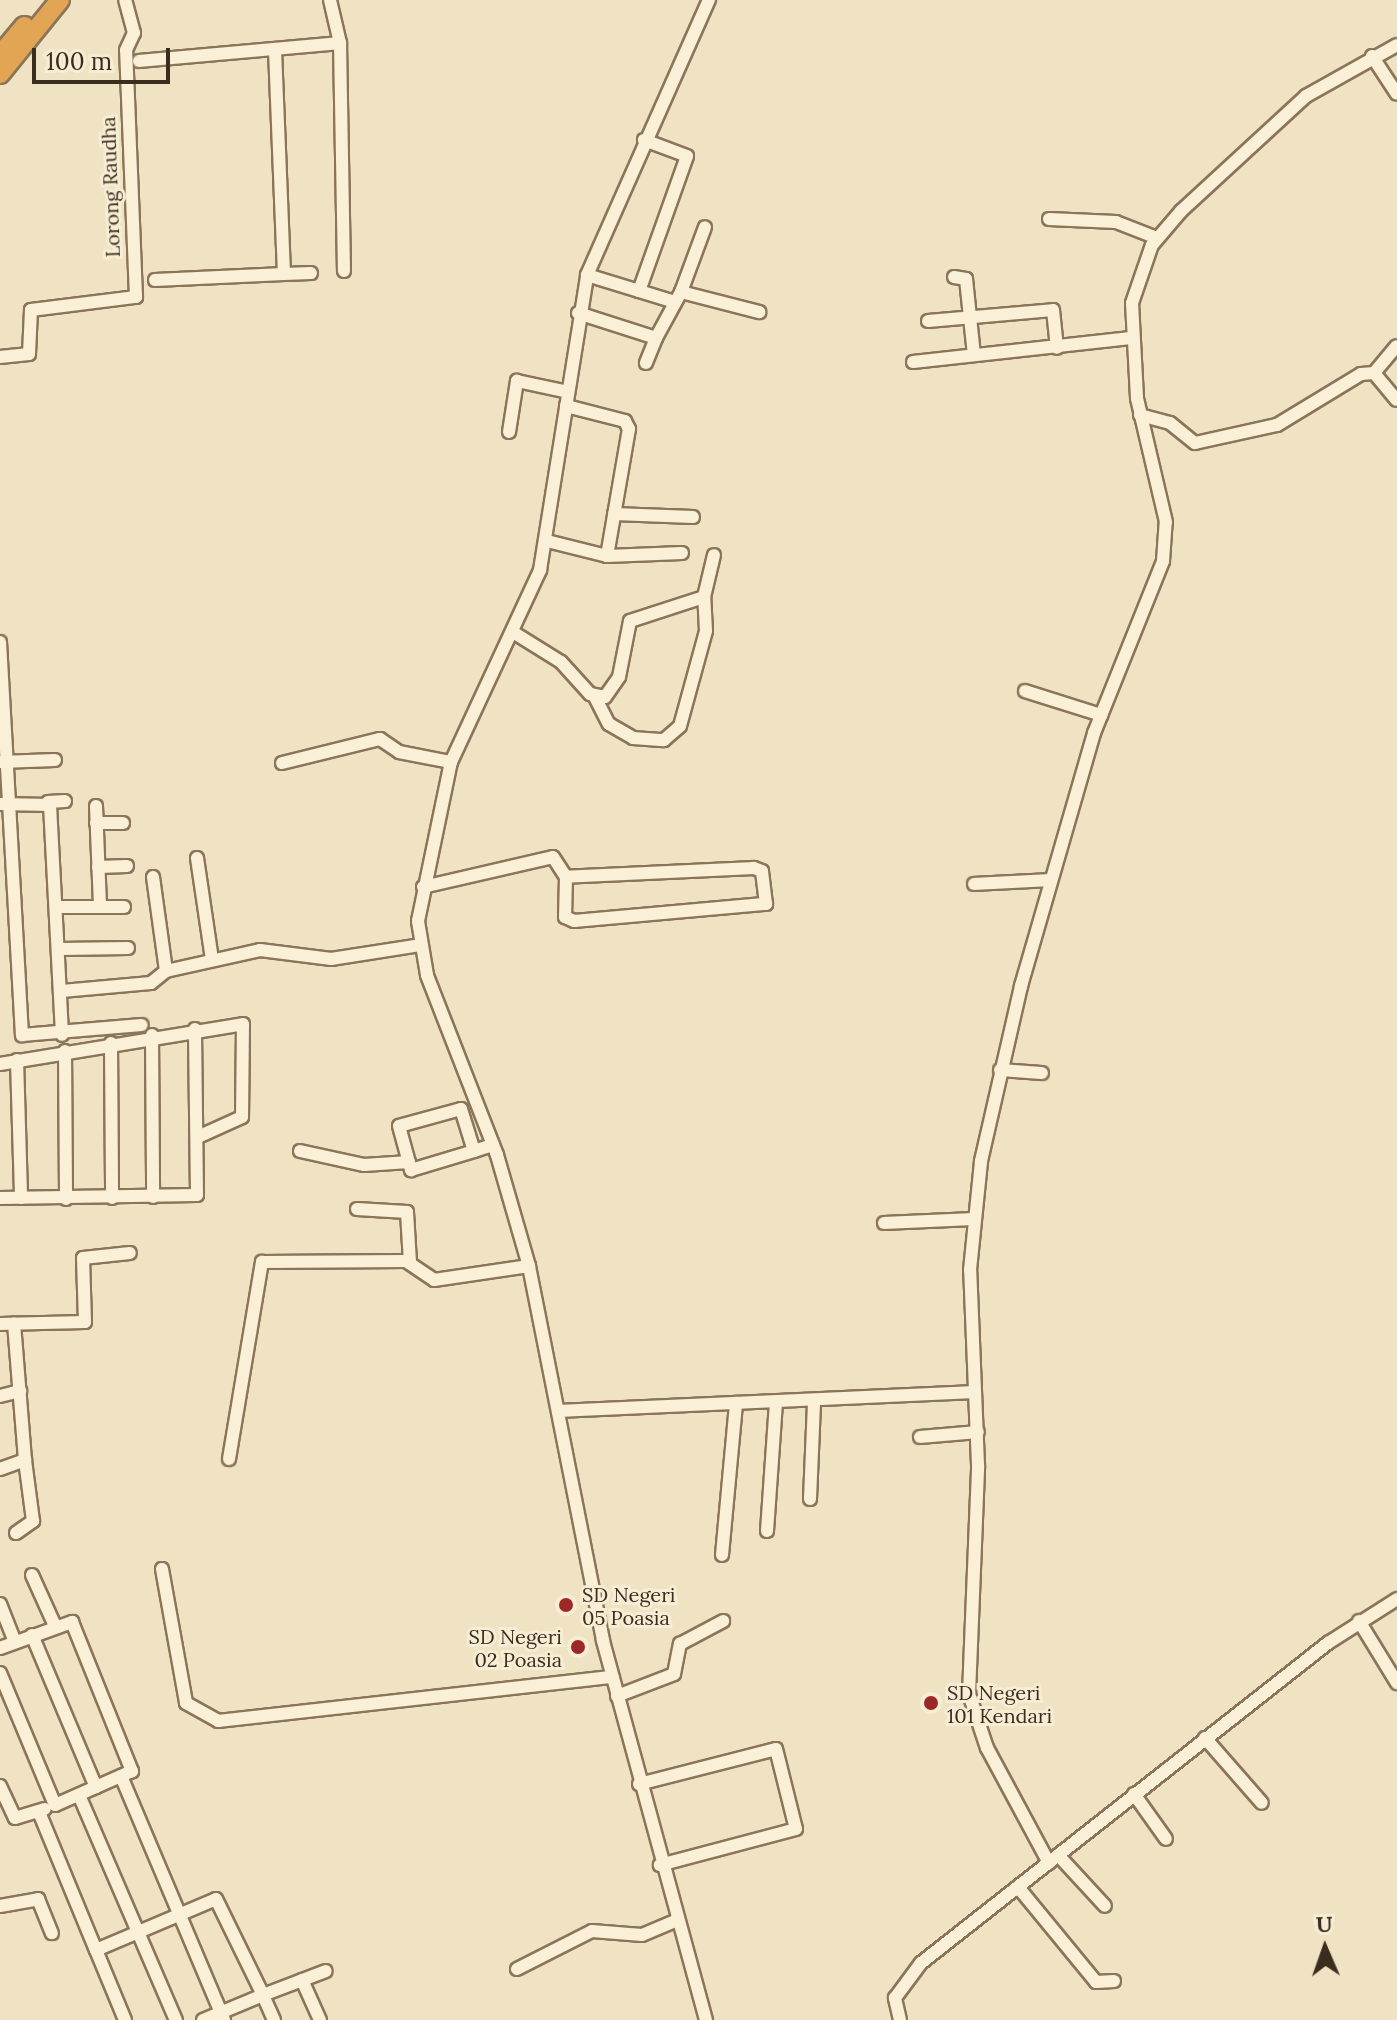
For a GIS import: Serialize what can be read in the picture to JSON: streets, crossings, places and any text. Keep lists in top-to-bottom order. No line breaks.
{"streets":{"street":["Lorong Raudha"]},"places":["SD Negeri 05 Poasia","SD Negeri 02 Poasia","SD Negeri 101 Kendari"],"scale_bar":"100 m","north":"top"}
